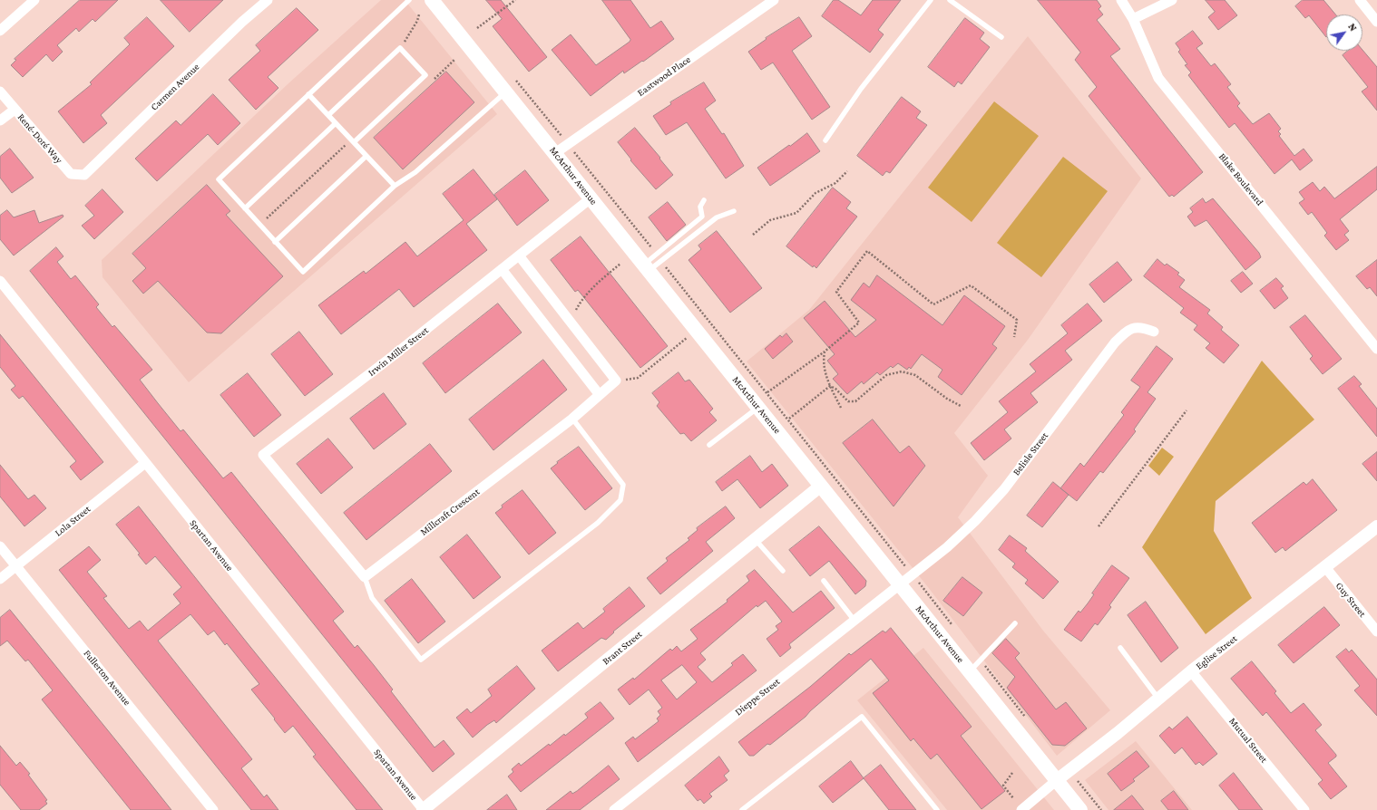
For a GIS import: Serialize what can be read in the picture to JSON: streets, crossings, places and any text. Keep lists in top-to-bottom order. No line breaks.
{"streets":{"main road":["McArthur Avenue"],"street":["Eastwood Place","Carmen Avenue","René-Doré Way","Blake Boulevard","Irwin Miller Street","Belisle Street","Millcraft Crescent","Lola Street","Spartan Avenue","Guy Street","Brant Street","Eglise Street","Fullerton Avenue","Dieppe Street","Mutual Street"]},"crossings":[["Eastwood Place","McArthur Avenue"],["Carmen Avenue","René-Doré Way"],["McArthur Avenue","Irwin Miller Street"],["McArthur Avenue","Belisle Street"],["McArthur Avenue","Brant Street"],["McArthur Avenue","Eglise Street"],["McArthur Avenue","Dieppe Street"],["Irwin Miller Street","Millcraft Crescent"],["Belisle Street","Dieppe Street"],["Lola Street","Spartan Avenue"],["Lola Street","Fullerton Avenue"],["Spartan Avenue","Brant Street"],["Guy Street","Eglise Street"],["Eglise Street","Mutual Street"]],"north":"top right"}
